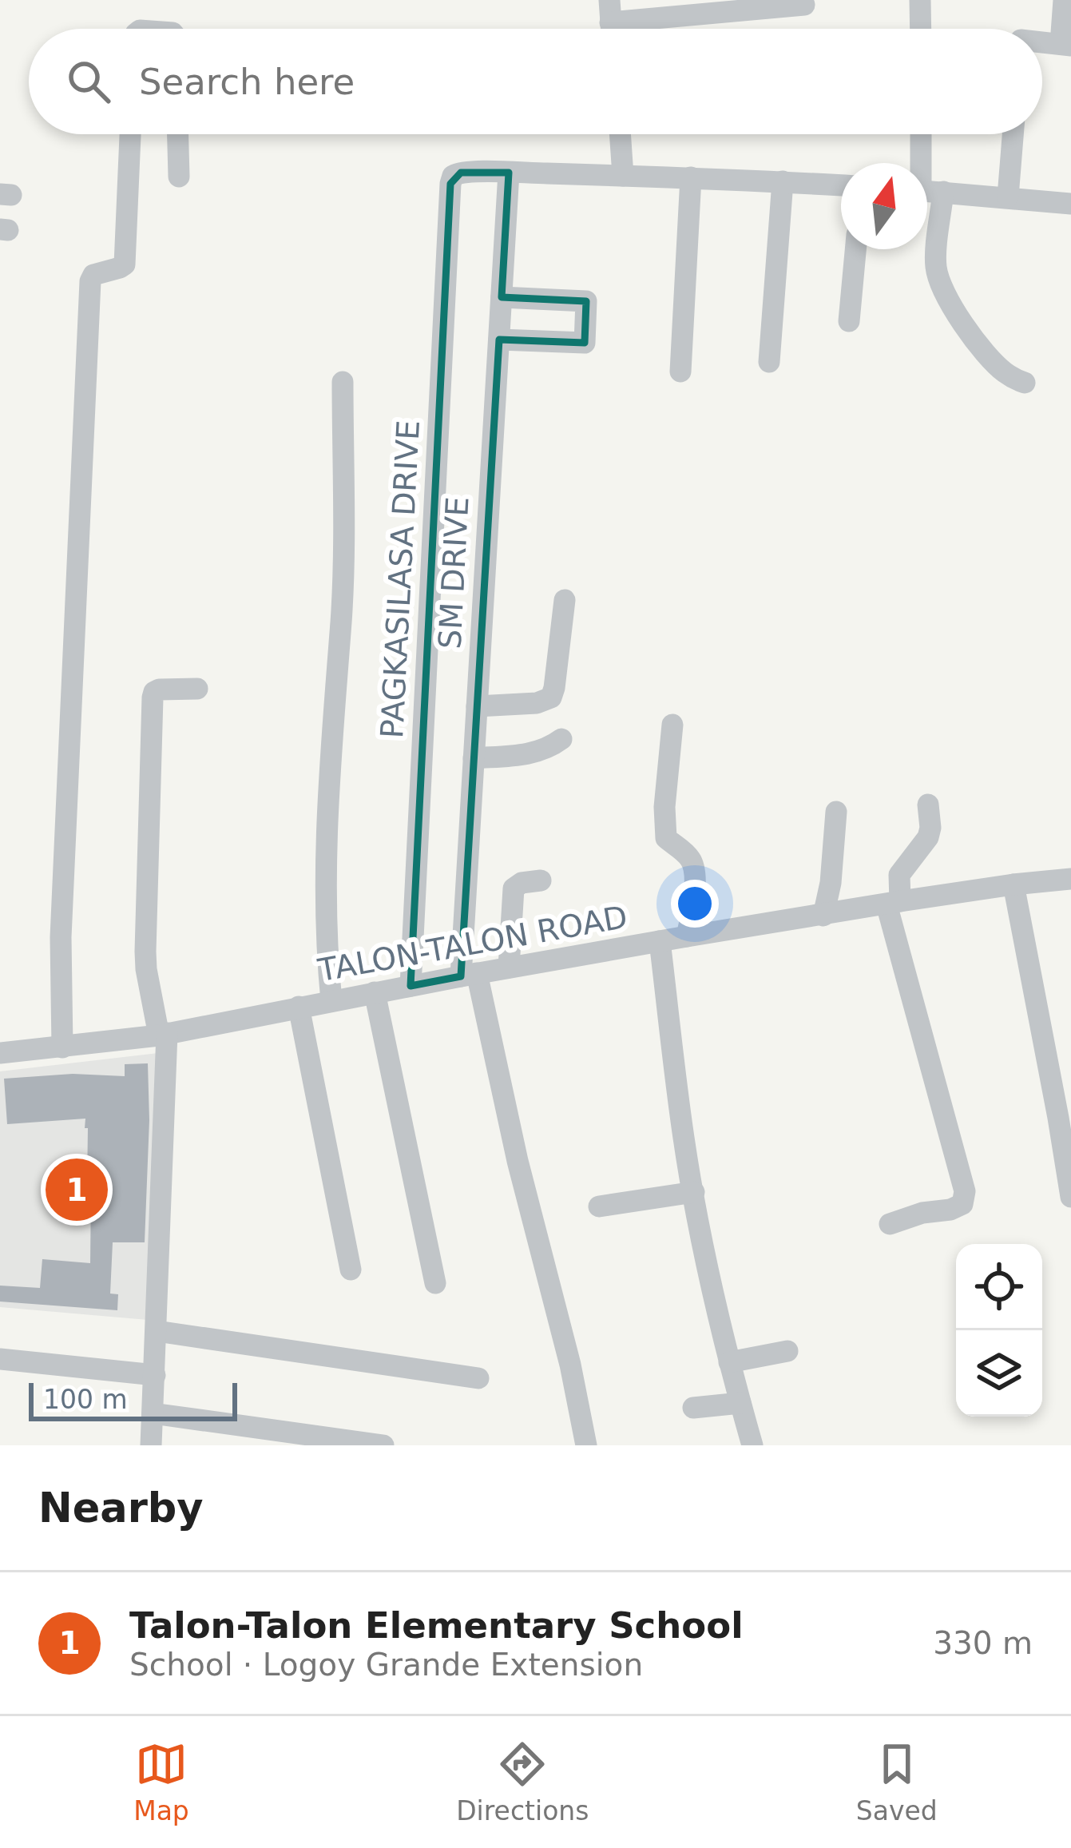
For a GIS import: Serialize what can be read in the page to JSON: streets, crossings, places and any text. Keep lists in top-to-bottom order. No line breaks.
{"streets":{"street":["SM DRIVE","PAGKASILASA DRIVE","TALON-TALON ROAD"]},"crossings":[["SM DRIVE","PAGKASILASA DRIVE"],["SM DRIVE","TALON-TALON ROAD"],["PAGKASILASA DRIVE","TALON-TALON ROAD"]],"scale_bar":"100 m","north":"top","page":{"search":"Search here","pins":"1","scale":"100 m","heading":"Nearby","list":[{"mark":"1","name":"Talon-Talon Elementary School","note":"School · Logoy Grande Extension","value":"330 m"}],"nav":["Map","Directions","Saved"]}}
